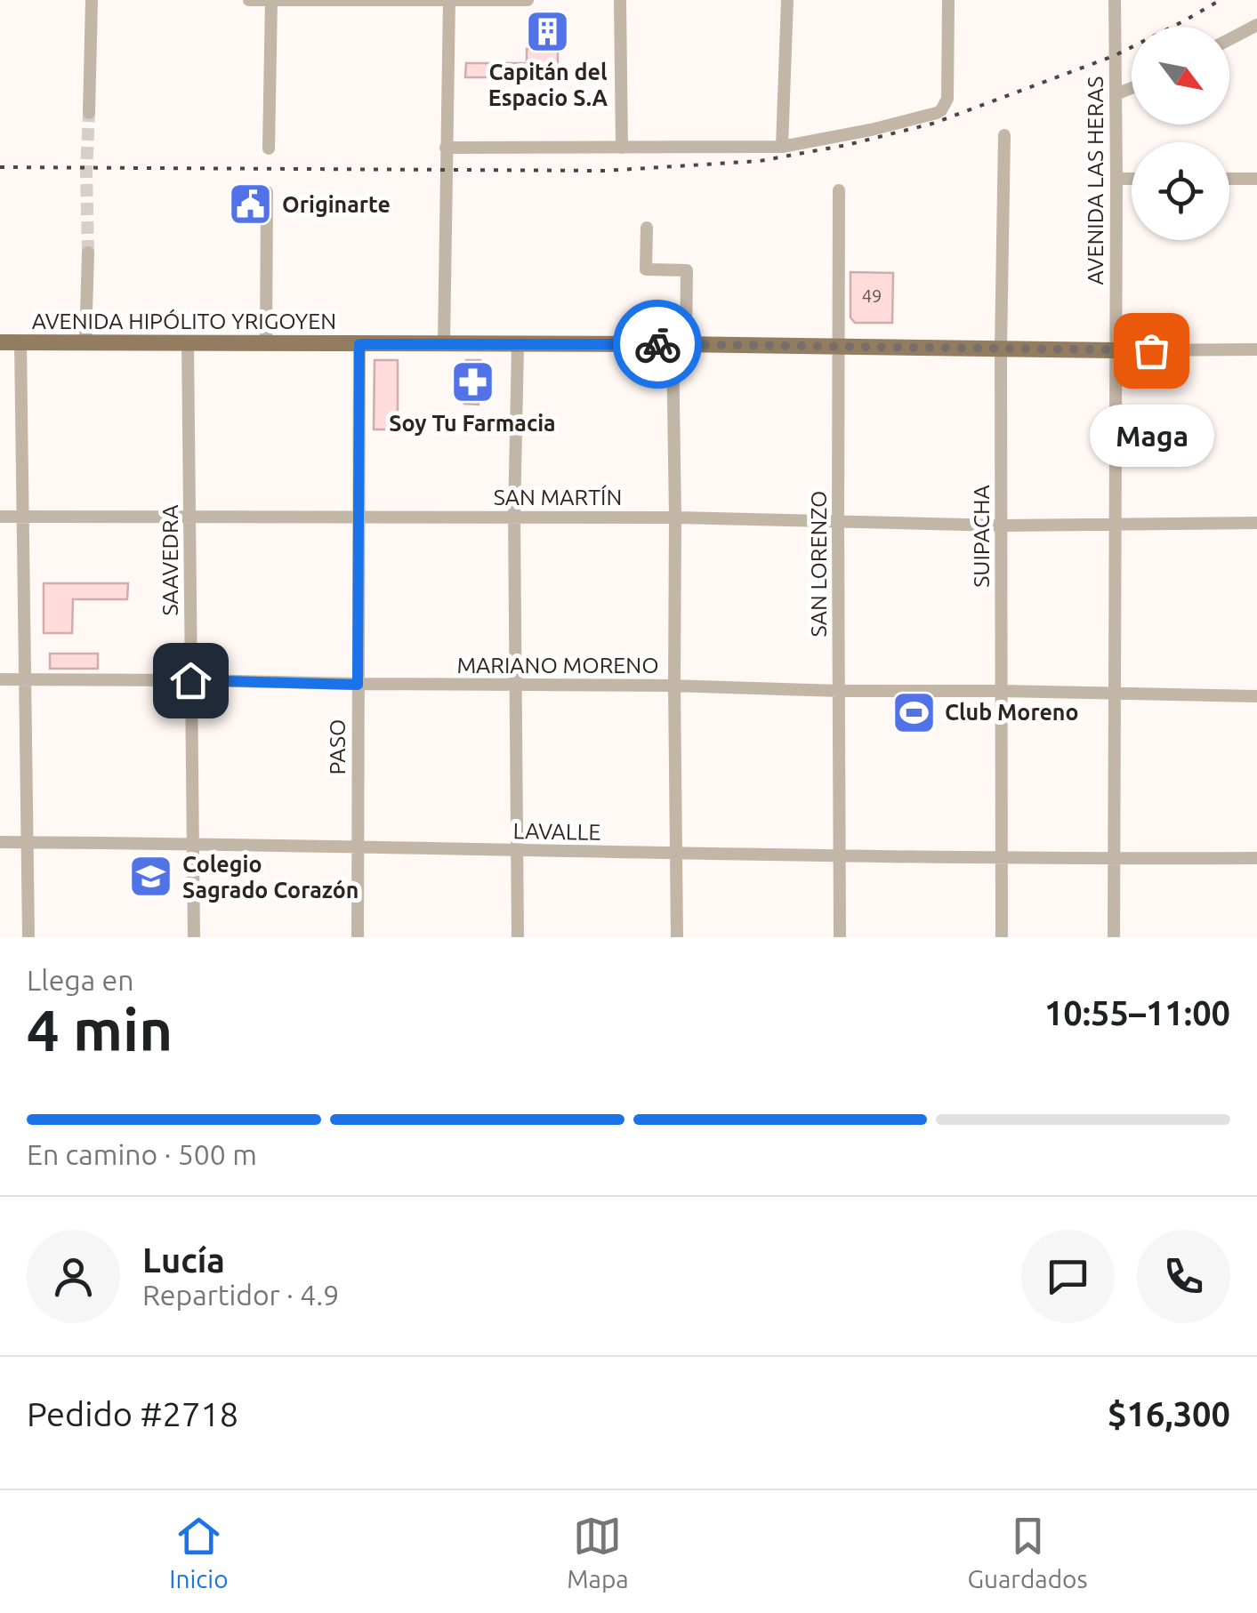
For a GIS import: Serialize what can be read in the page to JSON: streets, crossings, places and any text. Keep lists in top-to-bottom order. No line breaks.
{"streets":{"main road":["AVENIDA HIPÓLITO YRIGOYEN"],"street":["AVENIDA LAS HERAS","SAN MARTÍN","SUIPACHA","SAAVEDRA","SAN LORENZO","MARIANO MORENO","PASO","LAVALLE"]},"crossings":[["AVENIDA LAS HERAS","AVENIDA HIPÓLITO YRIGOYEN"],["AVENIDA LAS HERAS","SAN MARTÍN"],["AVENIDA LAS HERAS","MARIANO MORENO"],["AVENIDA LAS HERAS","LAVALLE"],["AVENIDA HIPÓLITO YRIGOYEN","SUIPACHA"],["AVENIDA HIPÓLITO YRIGOYEN","SAAVEDRA"],["AVENIDA HIPÓLITO YRIGOYEN","SAN LORENZO"],["AVENIDA HIPÓLITO YRIGOYEN","PASO"],["SAN MARTÍN","SUIPACHA"],["SAN MARTÍN","SAAVEDRA"],["SAN MARTÍN","SAN LORENZO"],["SAN MARTÍN","PASO"],["SUIPACHA","MARIANO MORENO"],["SUIPACHA","LAVALLE"],["SAAVEDRA","MARIANO MORENO"],["SAAVEDRA","LAVALLE"],["SAN LORENZO","MARIANO MORENO"],["SAN LORENZO","LAVALLE"],["MARIANO MORENO","PASO"],["PASO","LAVALLE"]],"places":{"building":["Capitán del Espacio S.A"],"public building":["Originarte"],"other":["Maga"],"pharmacy":["Soy Tu Farmacia"],"sports":["Club Moreno"],"school or university":["Colegio Sagrado Corazón"]},"house_numbers":["49"],"north":"bottom right","page":{"bubble":"Maga","heading":["4 min","Llega en","10:55–11:00"],"panel":["Lucía","Repartidor · 4.9","Pedido #2718","$16,300"],"bar":"En camino · 500 m","tabs":["Inicio","Mapa","Guardados"]}}
